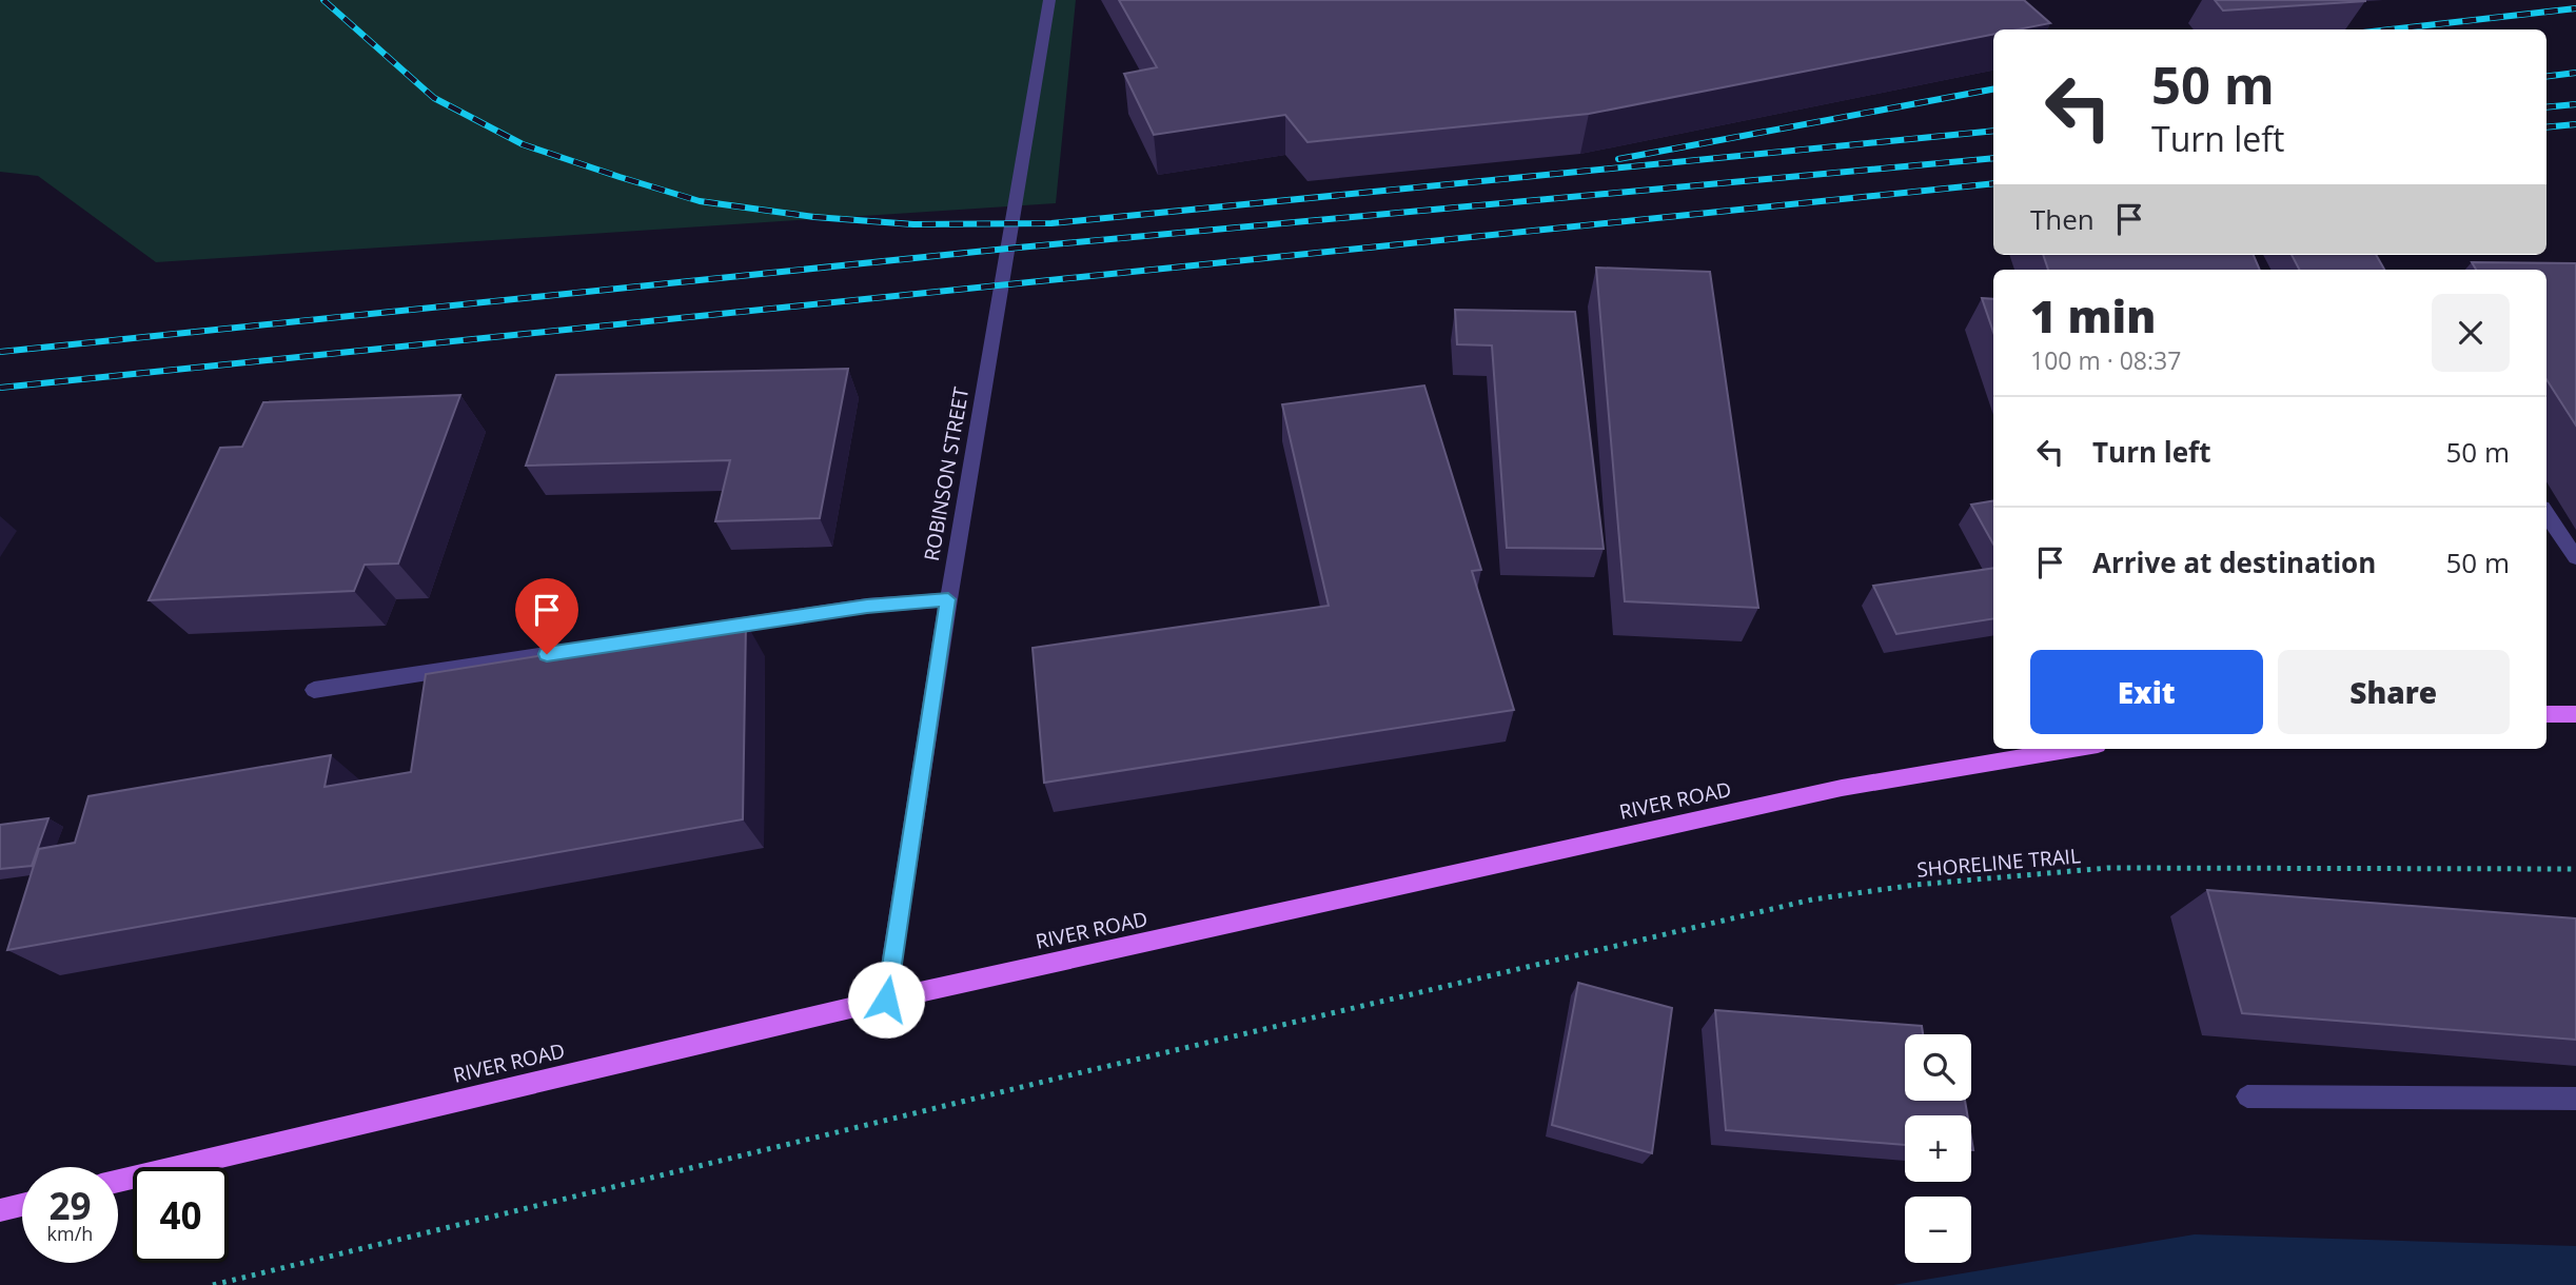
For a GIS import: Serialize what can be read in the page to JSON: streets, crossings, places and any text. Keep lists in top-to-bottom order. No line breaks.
{"streets":{"main road":["RIVER ROAD"],"street":["ROBINSON STREET"],"path":["SHORELINE TRAIL"]},"crossings":[["ROBINSON STREET","RIVER ROAD"]],"page":{"turn":["50 m","Turn left"],"then":"Then","heading":["1 min","100 m · 08:37"],"list":[{"name":"Turn left","value":"50 m"},{"name":"Arrive at destination","value":"50 m"}],"buttons":["Exit","Share"],"map_buttons":["+","−"],"speed":"29 km/h","limit":"40"}}
